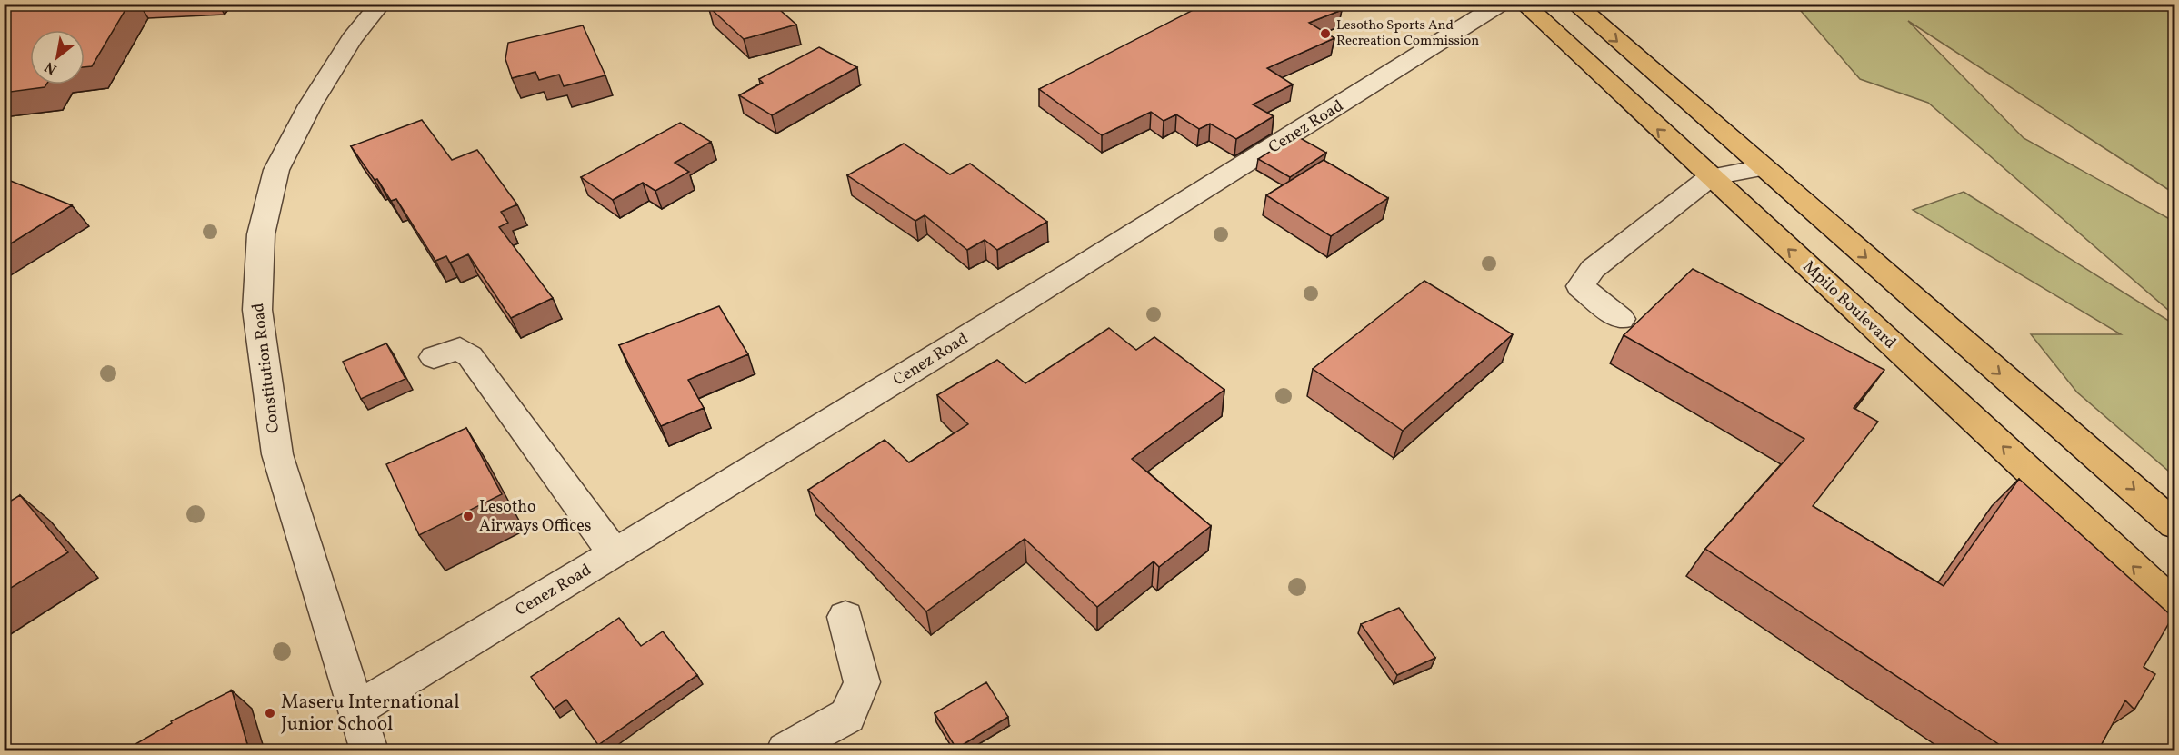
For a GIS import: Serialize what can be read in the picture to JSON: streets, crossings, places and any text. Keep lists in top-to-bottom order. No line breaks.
{"streets":{"highway":["Mpilo Boulevard"],"street":["Cenez Road","Constitution Road"]},"crossings":[["Cenez Road","Constitution Road"]],"places":["Lesotho Sports And Recreation Commission","Lesotho Airways Offices","Maseru International Junior School"],"north":"bottom left"}
